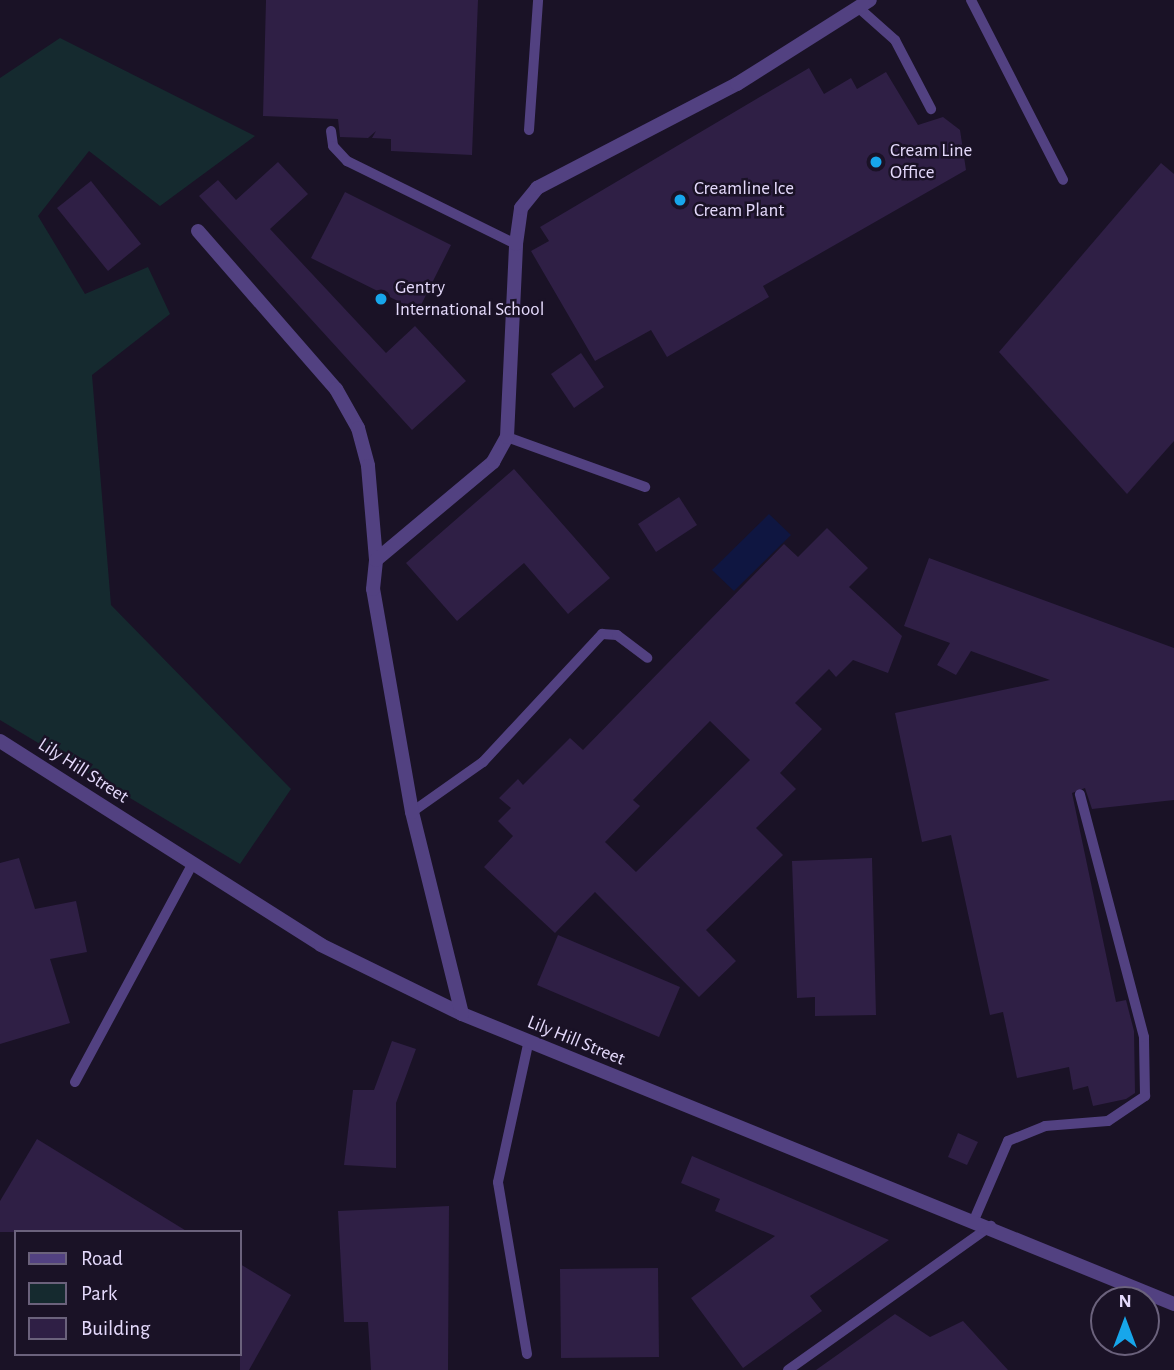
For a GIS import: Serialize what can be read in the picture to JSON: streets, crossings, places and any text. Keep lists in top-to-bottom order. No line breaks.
{"streets":{"street":["Lily Hill Street"]},"places":["Cream Line Office","Creamline Ice Cream Plant","Gentry International School"],"legend":["Road","Park","Building"],"north":"top"}
